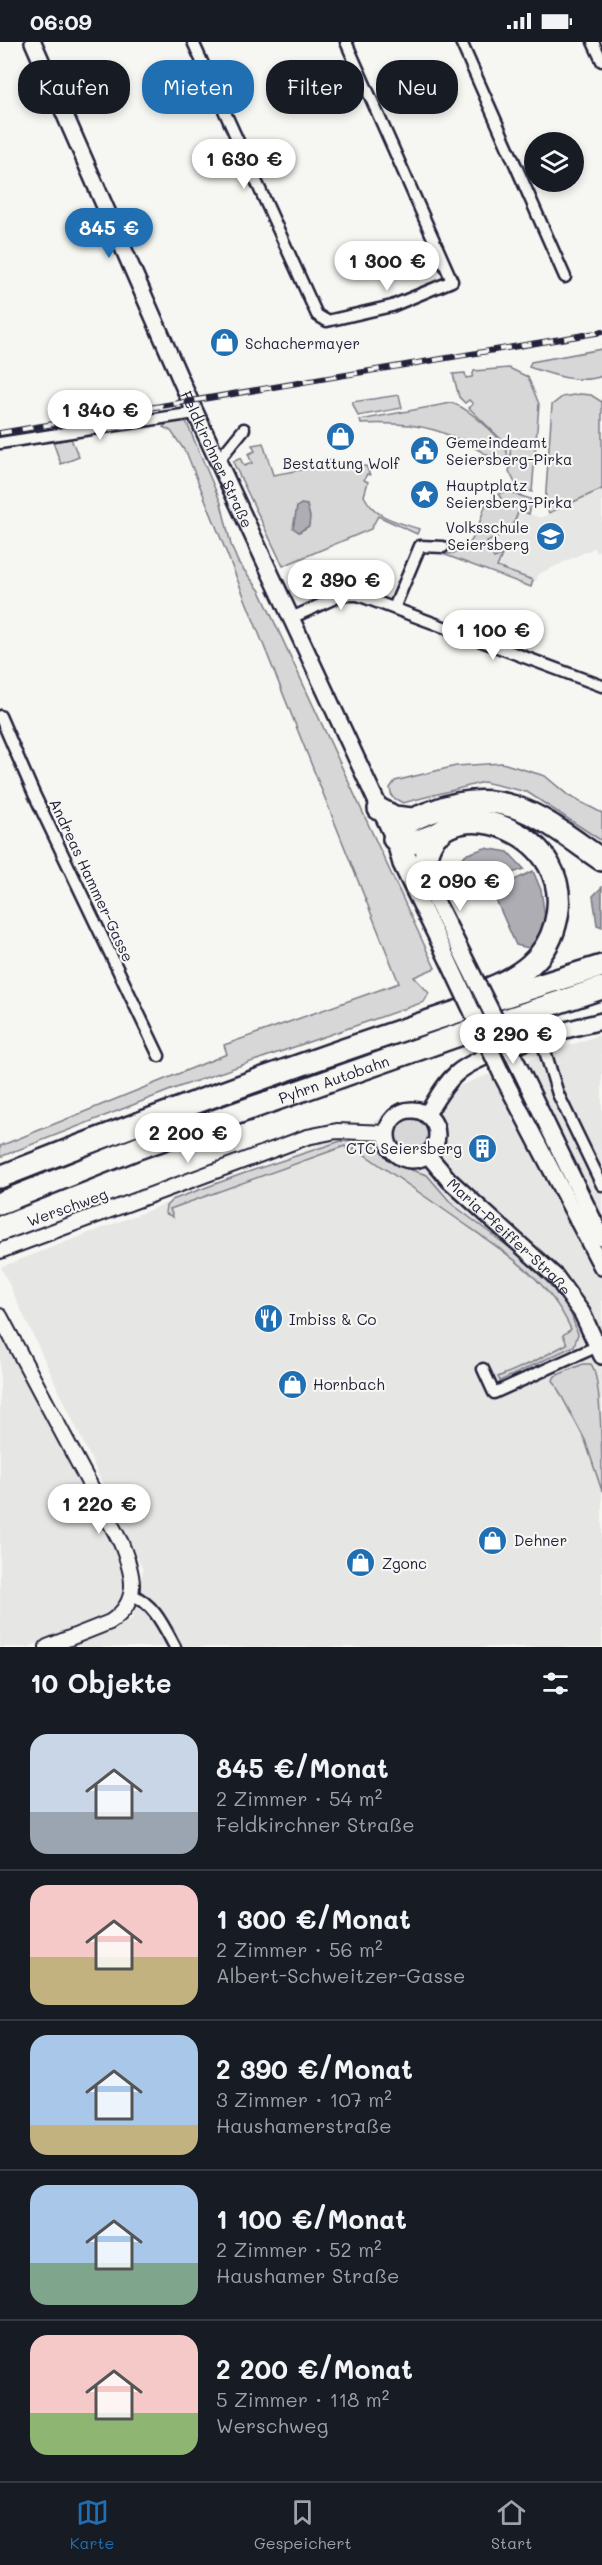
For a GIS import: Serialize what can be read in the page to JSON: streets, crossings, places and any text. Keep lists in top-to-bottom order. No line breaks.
{"streets":{"highway":["Pyhrn Autobahn"],"main road":["Feldkirchner Straße","Maria-Pfeiffer-Straße"],"street":["Andreas Hammer-Gasse","Werschweg"]},"crossings":[["Werschweg","Maria-Pfeiffer-Straße"]],"places":{"shop":["Schachermayer","Bestattung Wolf","Hornbach","Dehner","Zgonc"],"public building":["Gemeindeamt Seiersberg-Pirka"],"place":["Hauptplatz Seiersberg-Pirka"],"school or university":["Volksschule Seiersberg"],"building":["CTC Seiersberg"],"restaurant":["Imbiss & Co"]},"page":{"status":"06:09","chip":["Kaufen","Mieten","Filter","Neu"],"price":["1 630 €","845 €","1 300 €","1 340 €","2 390 €","1 100 €","2 090 €","3 290 €","2 200 €","1 220 €"],"heading":"10 Objekte","list":[{"name":"845 €/Monat","note":"2 Zimmer · 54 m² · Feldkirchner Straße"},{"name":"1 300 €/Monat","note":"2 Zimmer · 56 m² · Albert-Schweitzer-Gasse"},{"name":"2 390 €/Monat","note":"3 Zimmer · 107 m² · Haushamerstraße"},{"name":"1 100 €/Monat","note":"2 Zimmer · 52 m² · Haushamer Straße"},{"name":"2 200 €/Monat","note":"5 Zimmer · 118 m² · Werschweg"}],"tabs":["Karte","Gespeichert","Start"]}}
